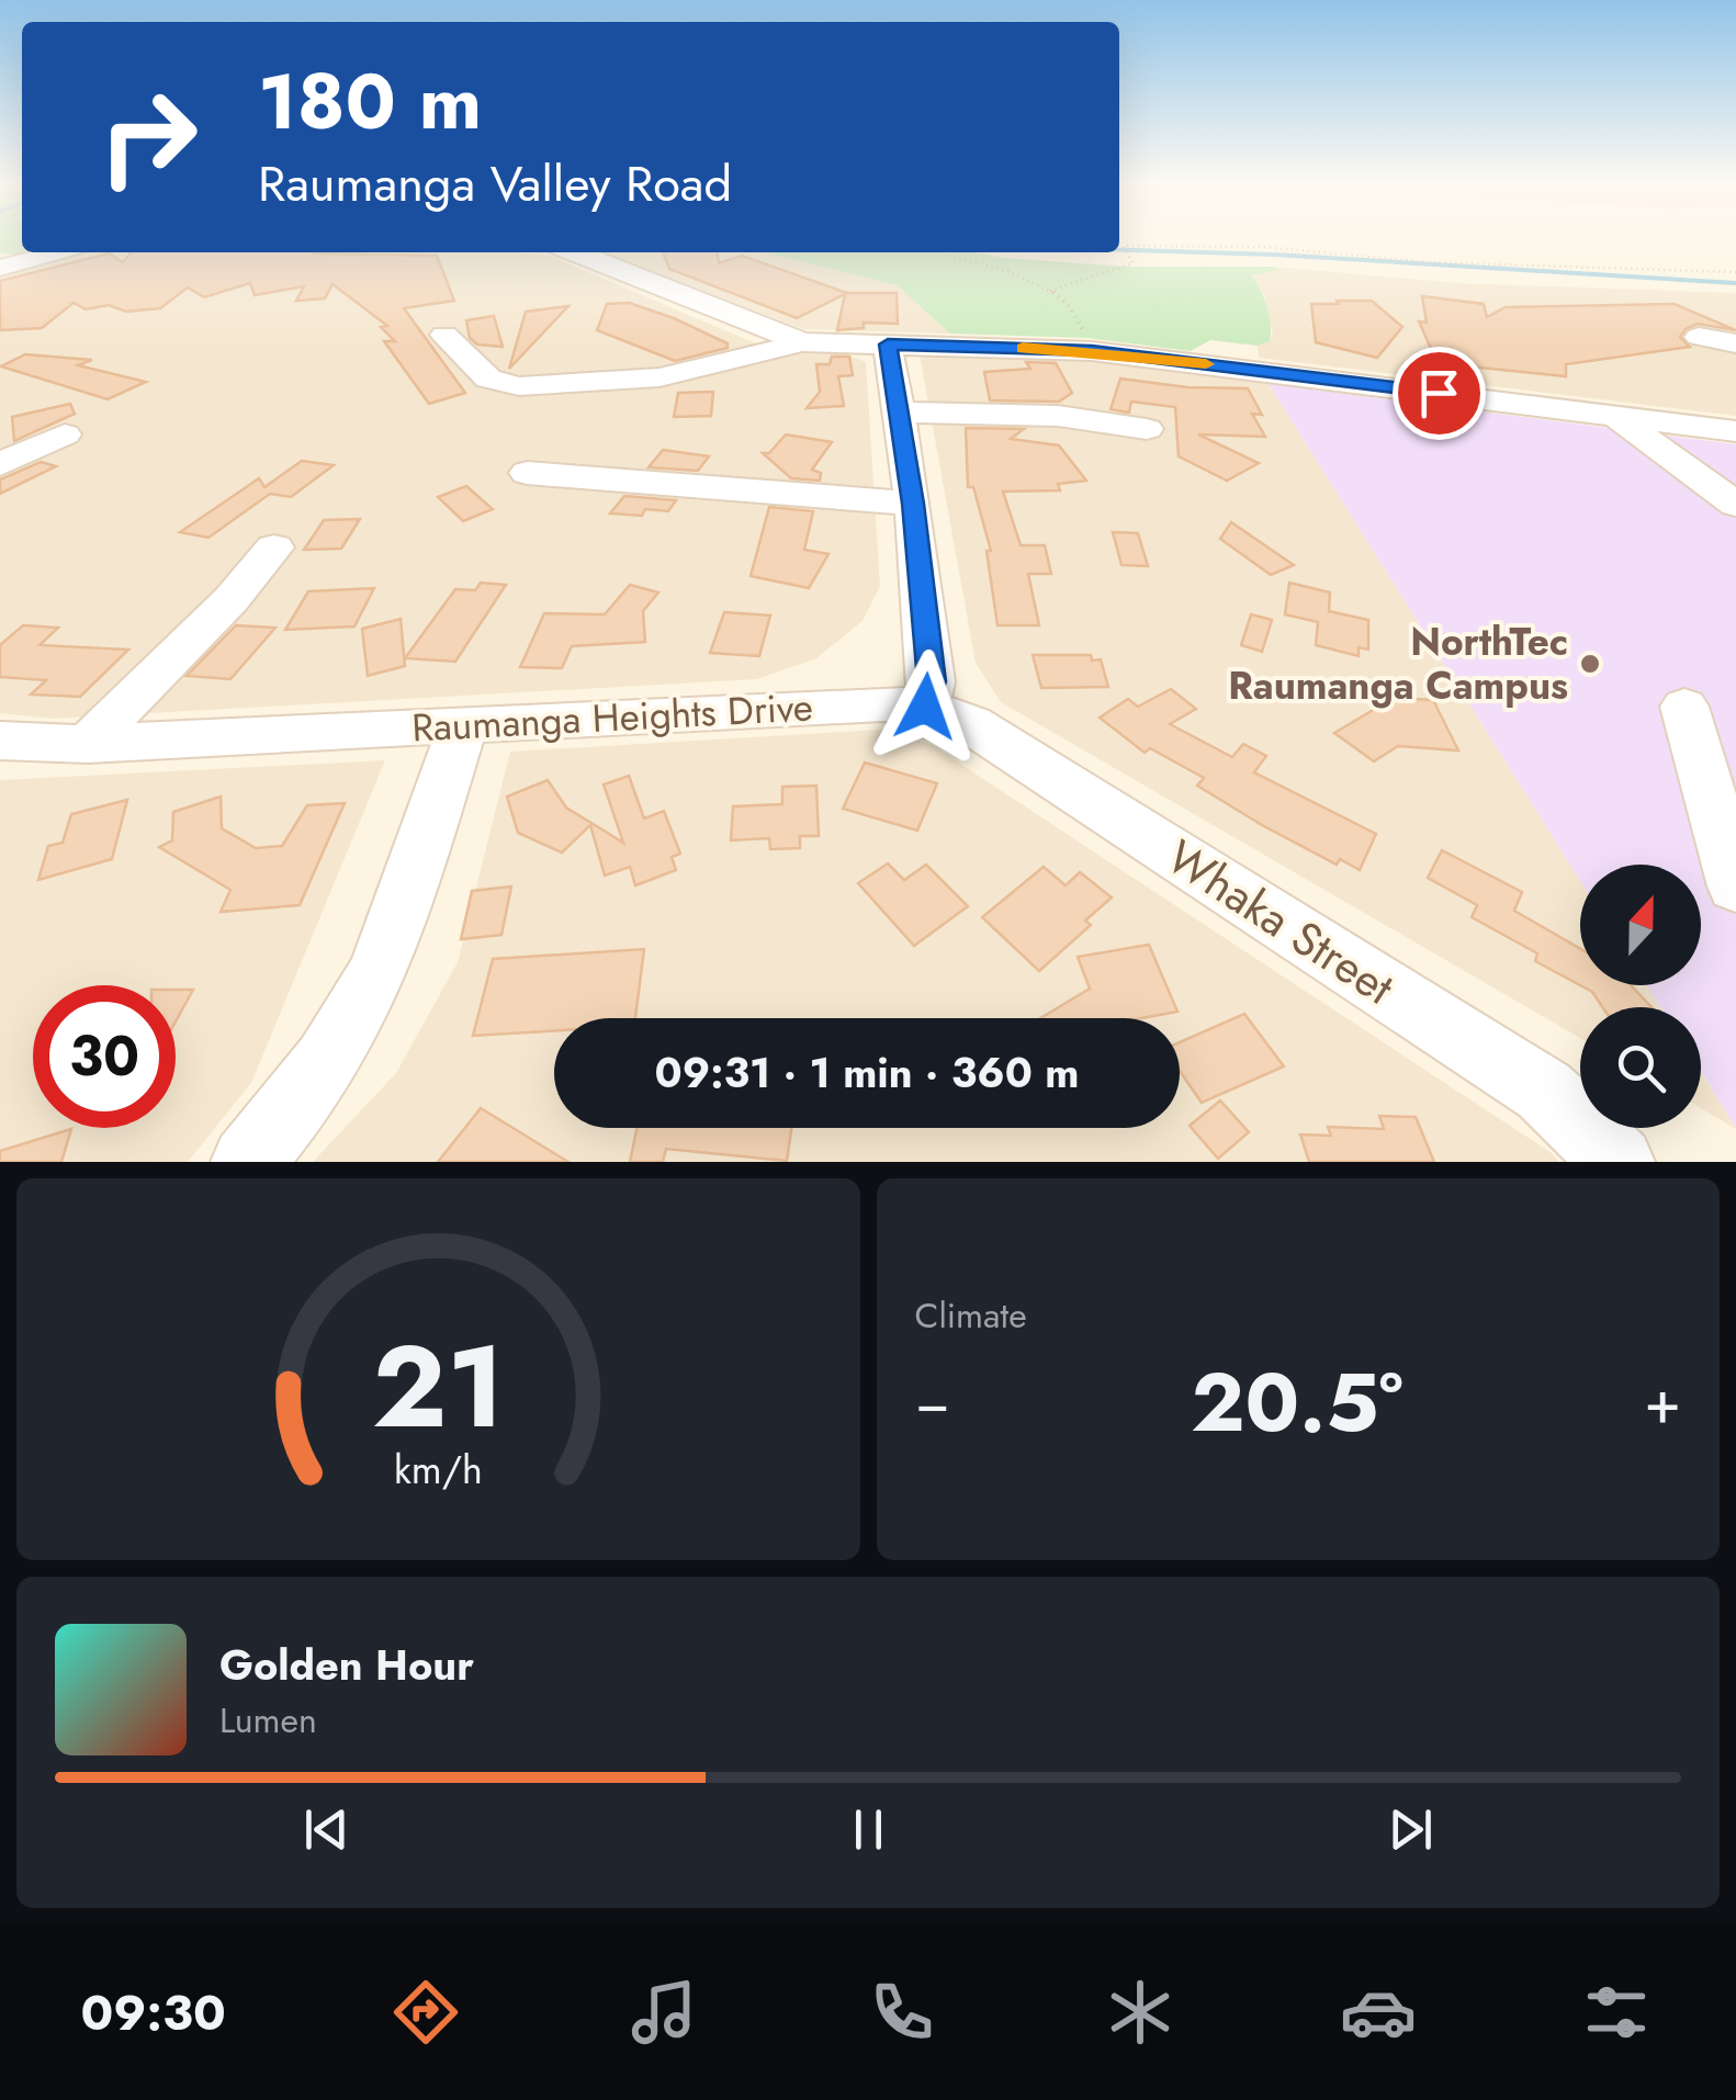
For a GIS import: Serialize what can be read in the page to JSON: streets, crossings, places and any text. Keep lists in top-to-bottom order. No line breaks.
{"streets":{"street":["Raumanga Heights Drive","Whaka Street"]},"crossings":[["Raumanga Heights Drive","Whaka Street"]],"places":["NorthTec Raumanga Campus"],"north":"top","page":{"turn":["180 m","Raumanga Valley Road"],"limit":"30","trip":"09:31 · 1 min · 360 m","tile":"Climate","heat":["−","20.5°","+"],"song":["Golden Hour","Lumen"],"tabs":"09:30","gauge":["21","km/h"]}}
